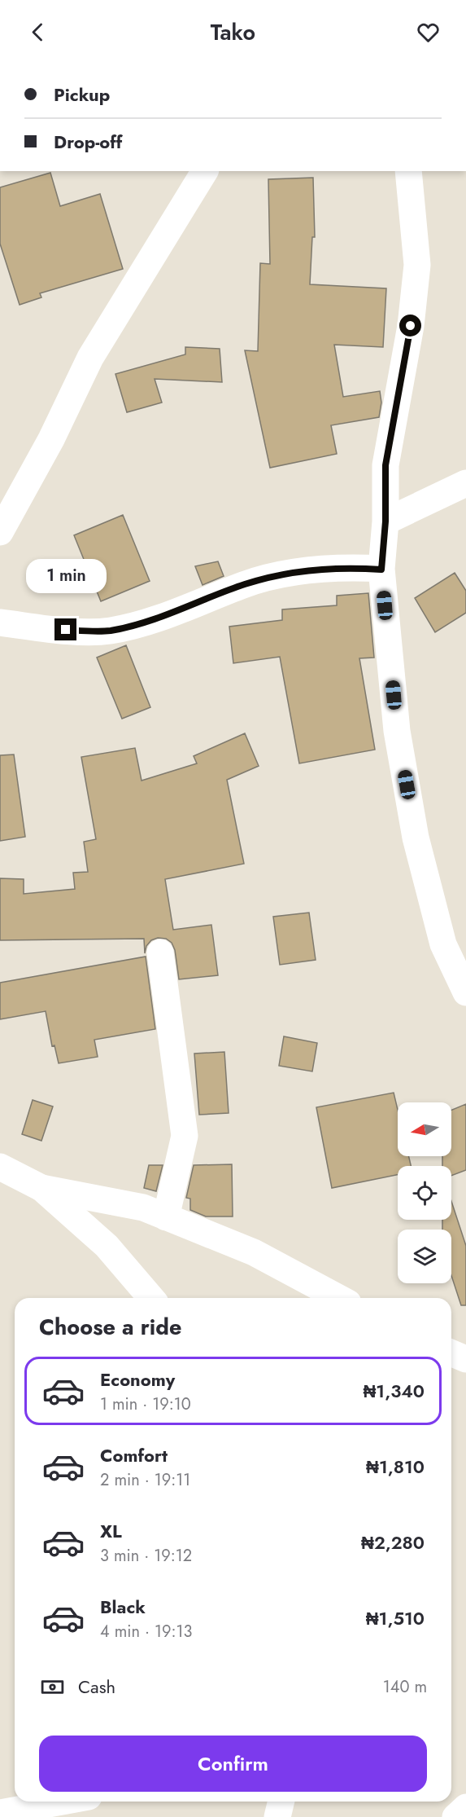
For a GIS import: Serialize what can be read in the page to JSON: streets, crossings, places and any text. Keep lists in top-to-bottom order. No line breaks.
{"north":"left","page":{"header":"Tako","banner":["Pickup","Drop-off"],"bubble":"1 min","heading":"Choose a ride","list":[{"name":"Economy","note":"1 min · 19:10","value":"₦1,340"},{"name":"Comfort","note":"2 min · 19:11","value":"₦1,810"},{"name":"XL","note":"3 min · 19:12","value":"₦2,280"},{"name":"Black","note":"4 min · 19:13","value":"₦1,510"}],"pay":["Cash","140 m"],"buttons":"Confirm"}}
